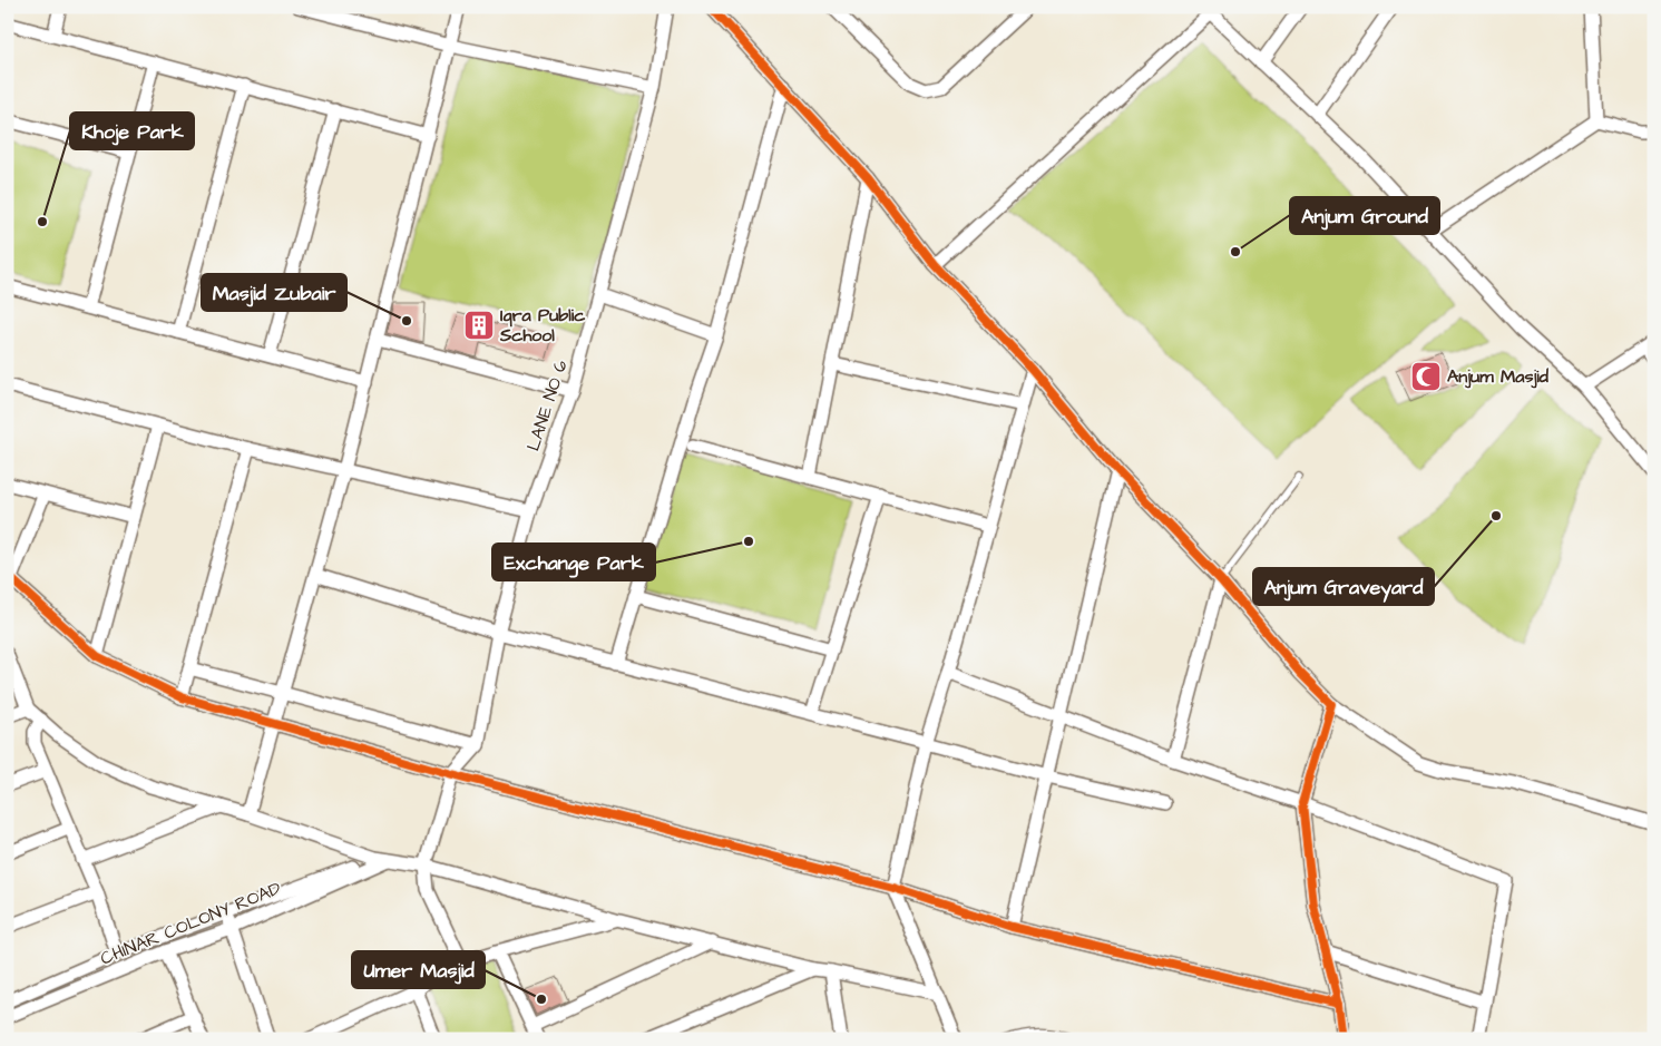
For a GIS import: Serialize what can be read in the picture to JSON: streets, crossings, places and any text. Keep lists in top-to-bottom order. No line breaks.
{"streets":{"street":["LANE NO 6","CHINAR COLONY ROAD"]},"places":{"other":["Khoje Park","Anjum Ground","Masjid Zubair","Anjum Graveyard","Exchange Park","Umer Masjid"],"building":["Iqra Public School"],"mosque":["Anjum Masjid"]}}
